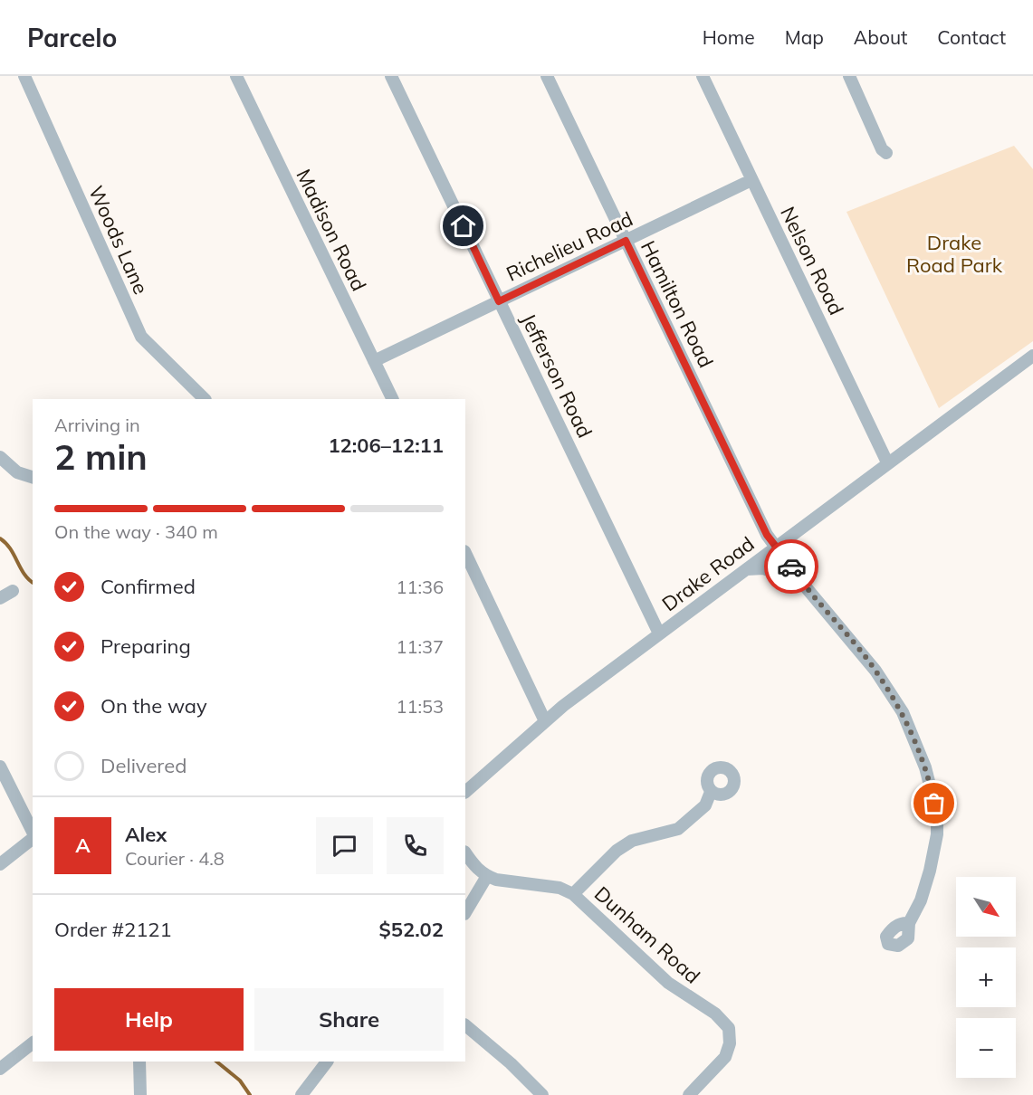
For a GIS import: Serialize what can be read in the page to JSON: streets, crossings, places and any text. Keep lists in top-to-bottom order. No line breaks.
{"streets":{"street":["Madison Road","Woods Lane","Richelieu Road","Nelson Road","Hamilton Road","Jefferson Road","Drake Road","Dunham Road"]},"crossings":[["Madison Road","Richelieu Road"],["Richelieu Road","Nelson Road"],["Richelieu Road","Hamilton Road"],["Richelieu Road","Jefferson Road"],["Nelson Road","Drake Road"],["Hamilton Road","Drake Road"],["Jefferson Road","Drake Road"]],"parks":["Drake Road Park"],"north":"bottom right","page":{"header":"Parcelo","nav":["Home","Map","About","Contact"],"heading":["2 min","Arriving in","12:06–12:11"],"panel":["Alex","Courier · 4.8","Order #2121","$52.02"],"bar":"On the way · 340 m","list":[["Confirmed","11:36"],["Preparing","11:37"],["On the way","11:53"],"Delivered"],"round":"A","map_buttons":["+","−"],"buttons":["Help","Share"]}}
